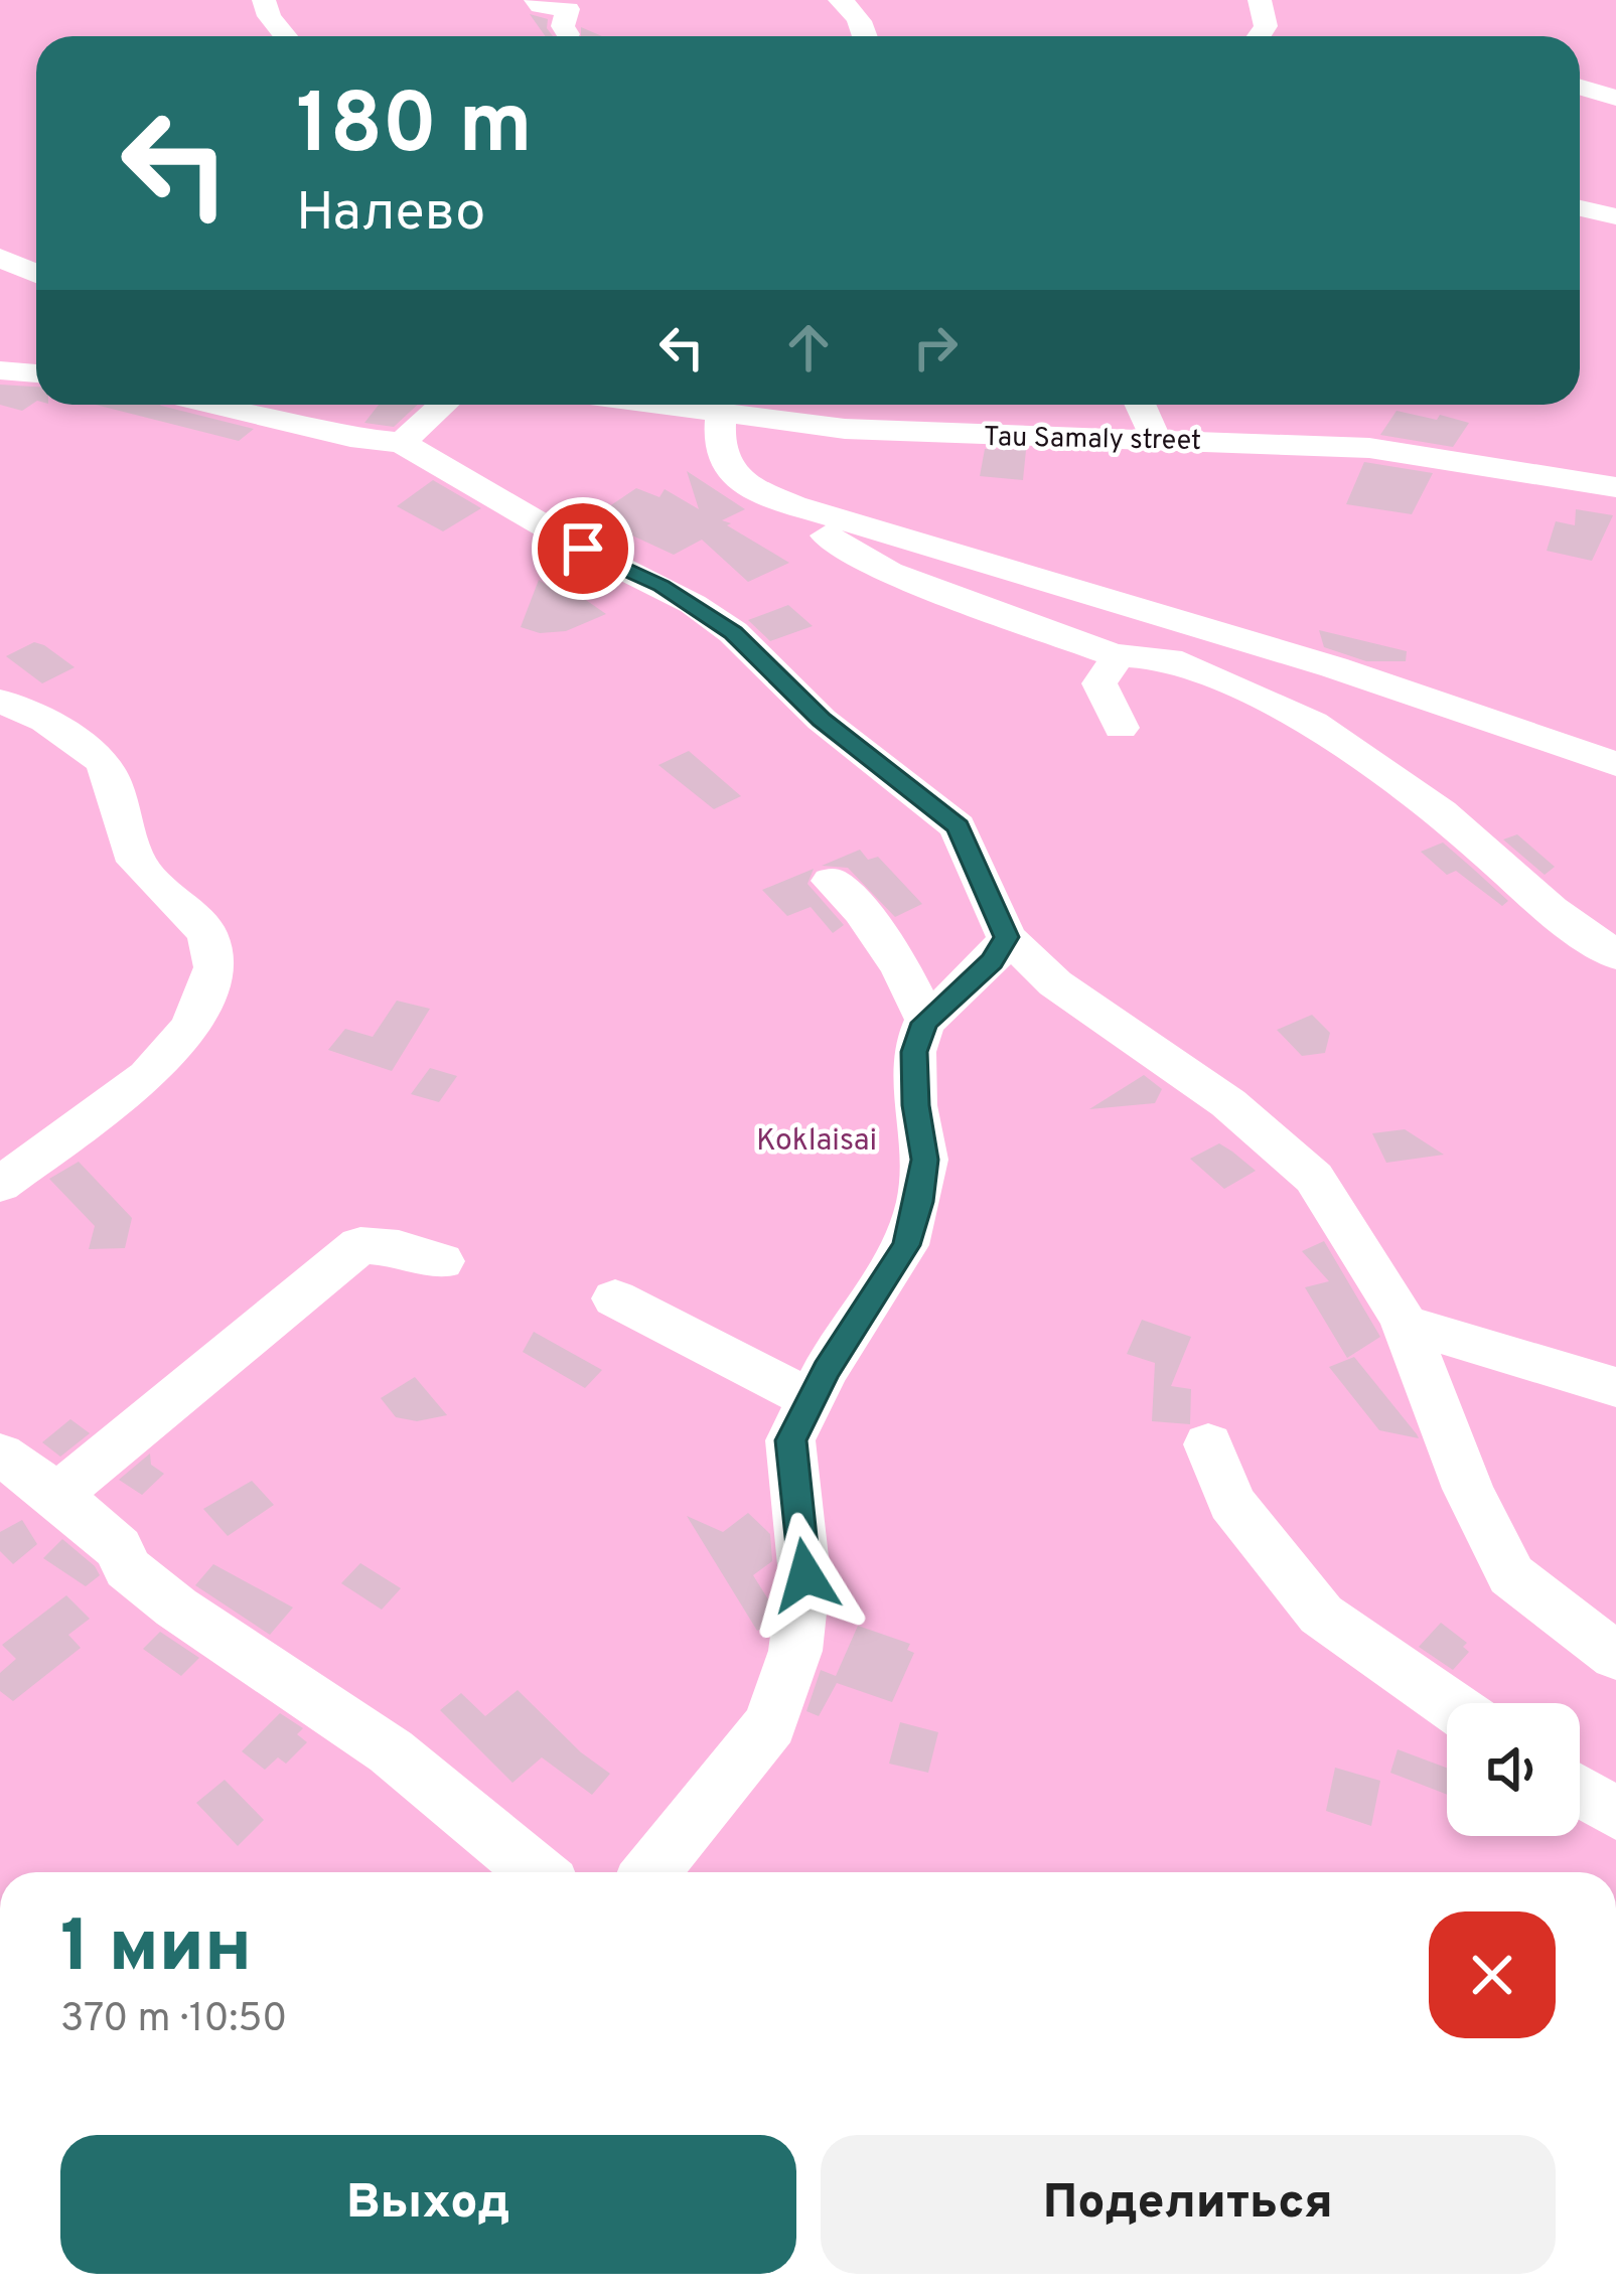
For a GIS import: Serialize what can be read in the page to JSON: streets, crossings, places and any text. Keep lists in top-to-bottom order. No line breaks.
{"streets":{"street":["Tau Samaly street"]},"parks":["Koklaisai"],"page":{"turn":["180 m","Налево"],"heading":["1 мин","370 m · 10:50"],"buttons":["Выход","Поделиться"]}}
